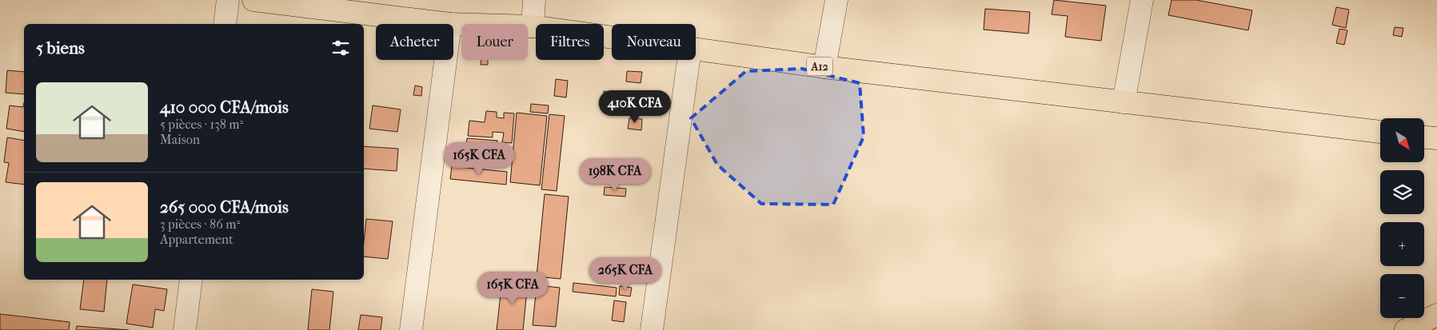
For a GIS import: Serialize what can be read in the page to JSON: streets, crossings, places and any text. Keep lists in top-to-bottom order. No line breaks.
{"streets":{"main road":["A12"]},"north":"bottom right","page":{"chip":["Acheter","Louer","Filtres","Nouveau"],"heading":"5 biens","list":[{"name":"410 000 CFA/mois","note":"5 pièces · 138 m² · Maison"},{"name":"265 000 CFA/mois","note":"3 pièces · 86 m² · Appartement"}],"price":["410K CFA","165K CFA","198K CFA","265K CFA","165K CFA"],"map_buttons":["+","−"]}}
